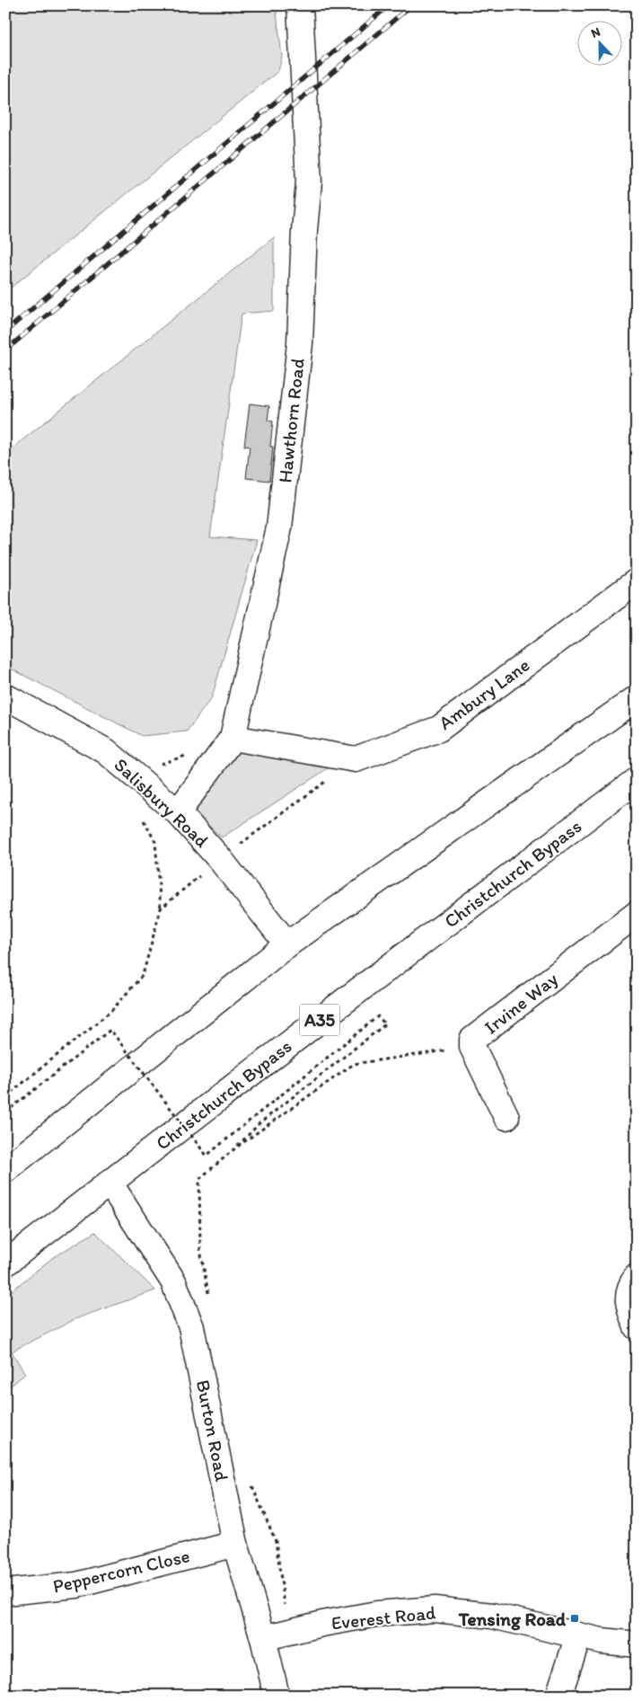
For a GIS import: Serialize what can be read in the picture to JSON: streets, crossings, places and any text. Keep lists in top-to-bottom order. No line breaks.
{"streets":{"street":["Hawthorn Road","Ambury Lane","Salisbury Road","Christchurch Bypass","Irvine Way","A35","Burton Road","Peppercorn Close","Everest Road"]},"crossings":[["Hawthorn Road","Ambury Lane"],["Hawthorn Road","Salisbury Road"],["Christchurch Bypass","Burton Road"],["Burton Road","Peppercorn Close"],["Burton Road","Everest Road"]],"places":{"transit":["Tensing Road"]},"north":"top"}
